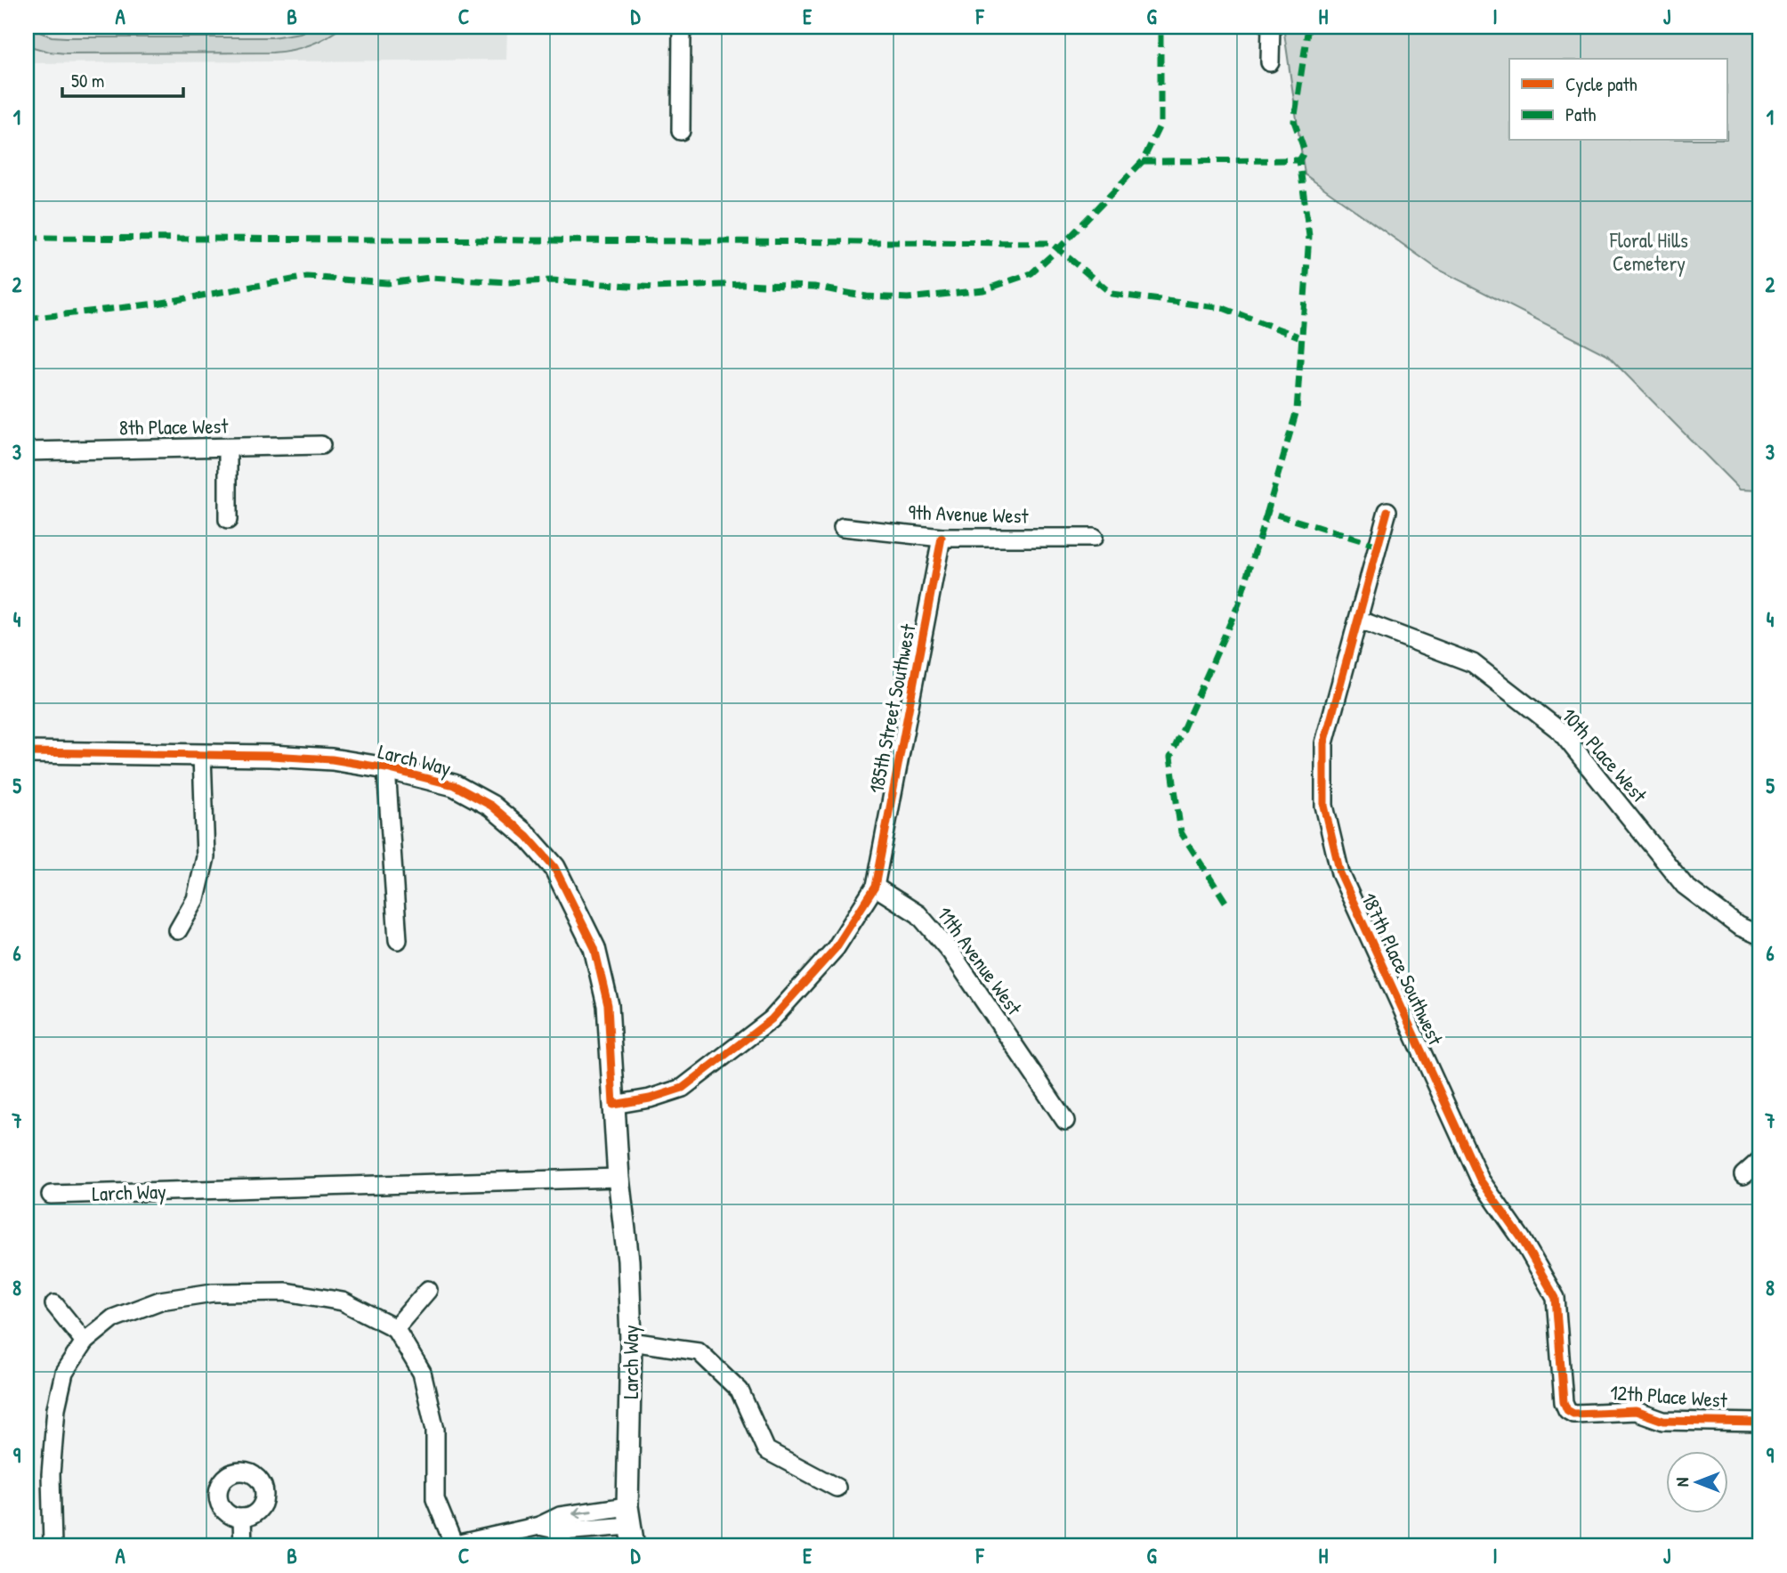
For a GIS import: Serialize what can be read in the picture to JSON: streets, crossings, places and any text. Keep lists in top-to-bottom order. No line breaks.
{"streets":{"main road":["Larch Way"],"street":["8th Place West","9th Avenue West","185th Street Southwest","10th Place West","11th Avenue West","187th Place Southwest","12th Place West"]},"crossings":[["9th Avenue West","185th Street Southwest"],["185th Street Southwest","11th Avenue West"],["10th Place West","187th Place Southwest"],["187th Place Southwest","12th Place West"]],"parks":["Floral Hills Cemetery"],"legend":["Cycle path","Path"],"scale_bar":"50 m","north":"left","grid":{"columns":["A","B","C","D","E","F","G","H","I","J"],"rows":["1","2","3","4","5","6","7","8","9"]}}
